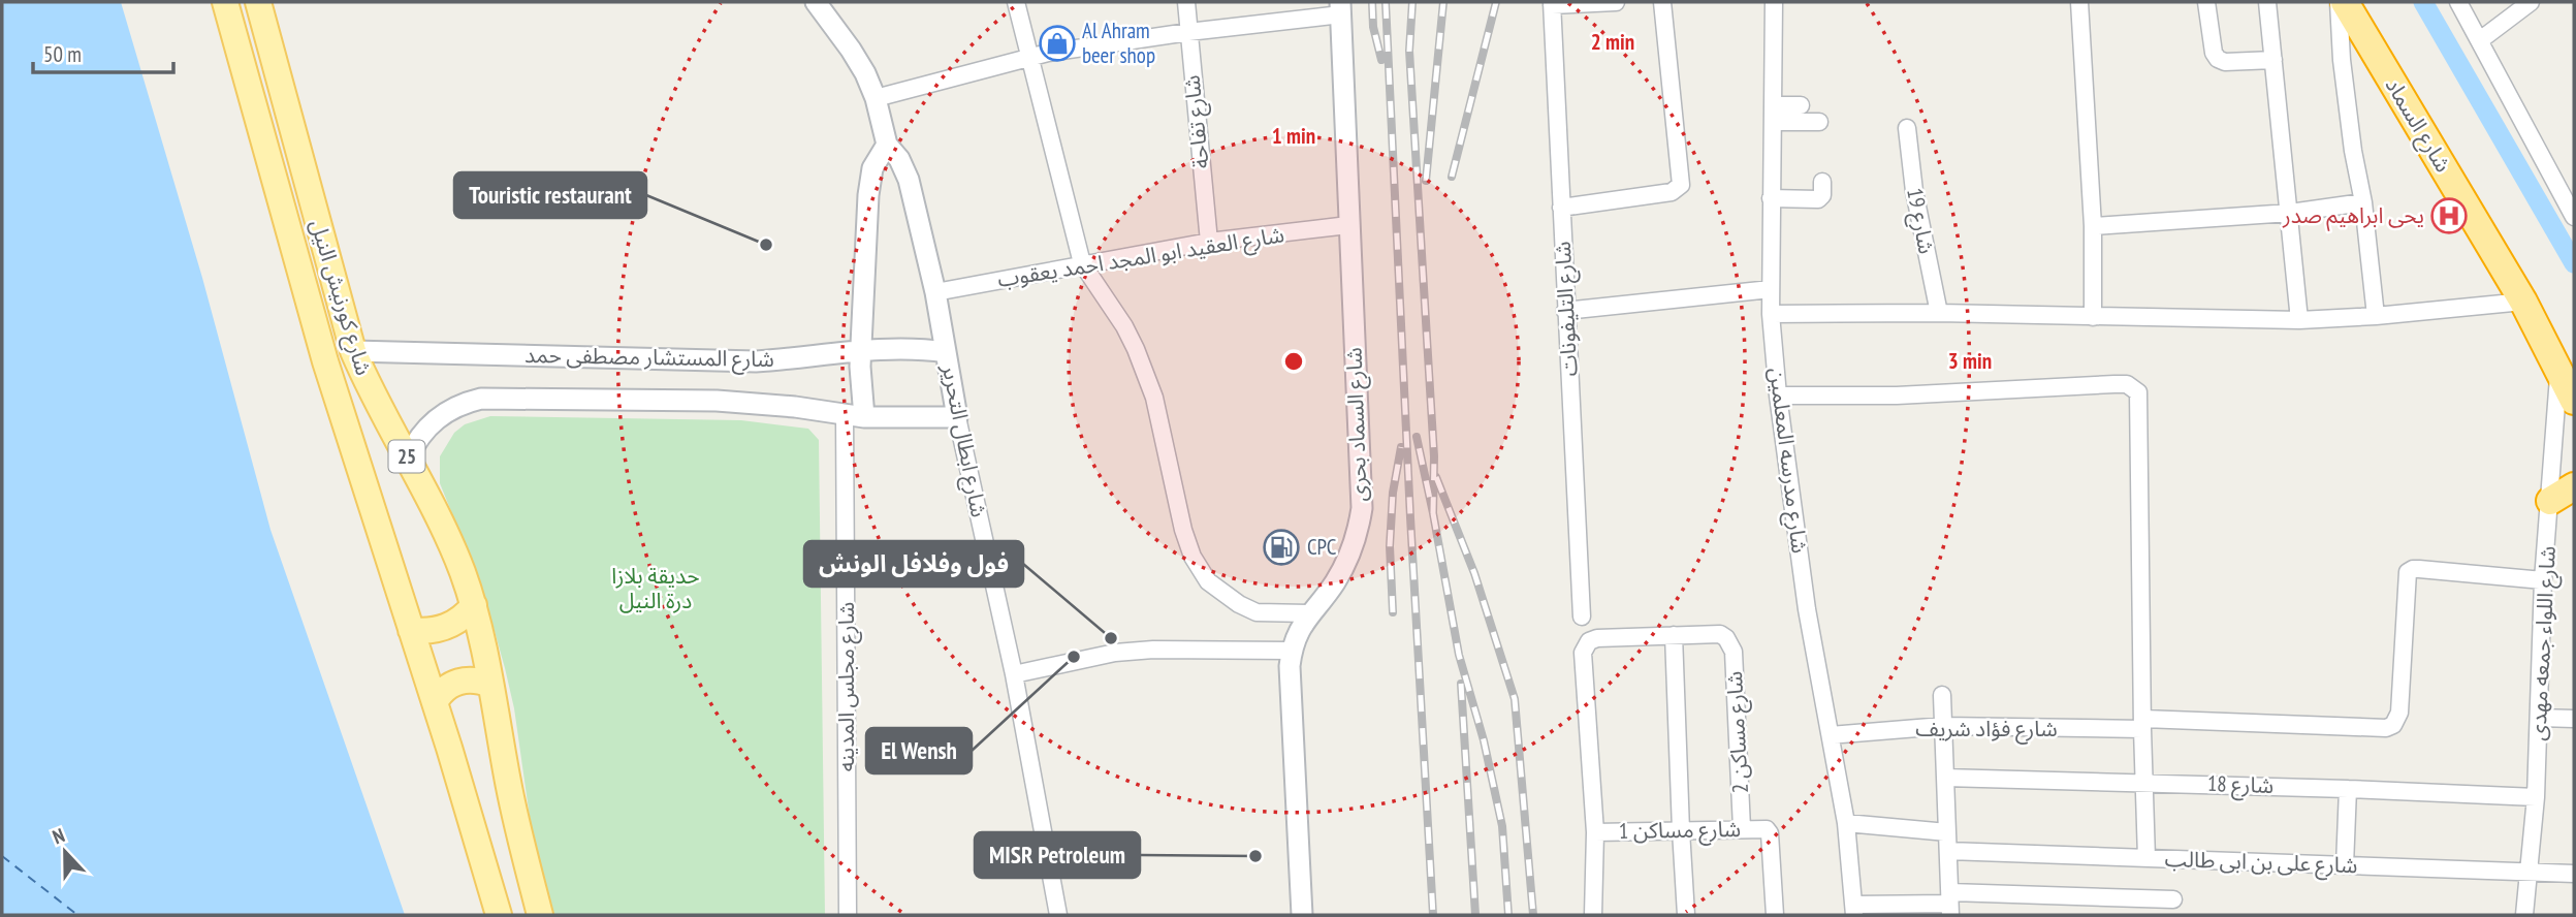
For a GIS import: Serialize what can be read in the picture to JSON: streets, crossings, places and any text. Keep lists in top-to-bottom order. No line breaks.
{"streets":{"highway":["شارع السماد"],"main road":["شارع كورنيش النيل","25"],"street":["شارع تفاحة","شارع 19","شارع العقيد ابو المجد احمد يعقوب","شارع التليفونات","شارع المستشار مصطفى حمد","شارع السماد بحرى","شارع ابطال التحرير","شارع مدرسه المعلمين","شارع اللواء جمعه مهدى","شارع مجلس المدينه","شارع فؤاد شريف","شارع مساكن 2","شارع 18","شارع مساكن 1","شارع على بن ابى طالب"]},"crossings":[["شارع تفاحة","شارع العقيد ابو المجد احمد يعقوب"],["شارع السماد","شارع اللواء جمعه مهدى"],["شارع العقيد ابو المجد احمد يعقوب","شارع السماد بحرى"],["شارع العقيد ابو المجد احمد يعقوب","شارع ابطال التحرير"],["شارع كورنيش النيل","شارع المستشار مصطفى حمد"],["شارع المستشار مصطفى حمد","شارع ابطال التحرير"],["شارع المستشار مصطفى حمد","شارع مجلس المدينه"],["شارع مدرسه المعلمين","شارع فؤاد شريف"],["شارع اللواء جمعه مهدى","شارع فؤاد شريف"],["شارع اللواء جمعه مهدى","شارع 18"],["شارع اللواء جمعه مهدى","شارع على بن ابى طالب"],["شارع مساكن 2","شارع مساكن 1"]],"parks":["حديقة بلازا درة النيل"],"places":{"shop":["Al Ahram beer shop"],"hospital":["يحى ابراهيم صدر"],"other":["Touristic restaurant","فول وفلافل الونش","El Wensh","MISR Petroleum"],"fuel station":["CPC"]},"scale_bar":"50 m","north":"top","rings":["2 min","1 min","3 min"]}
